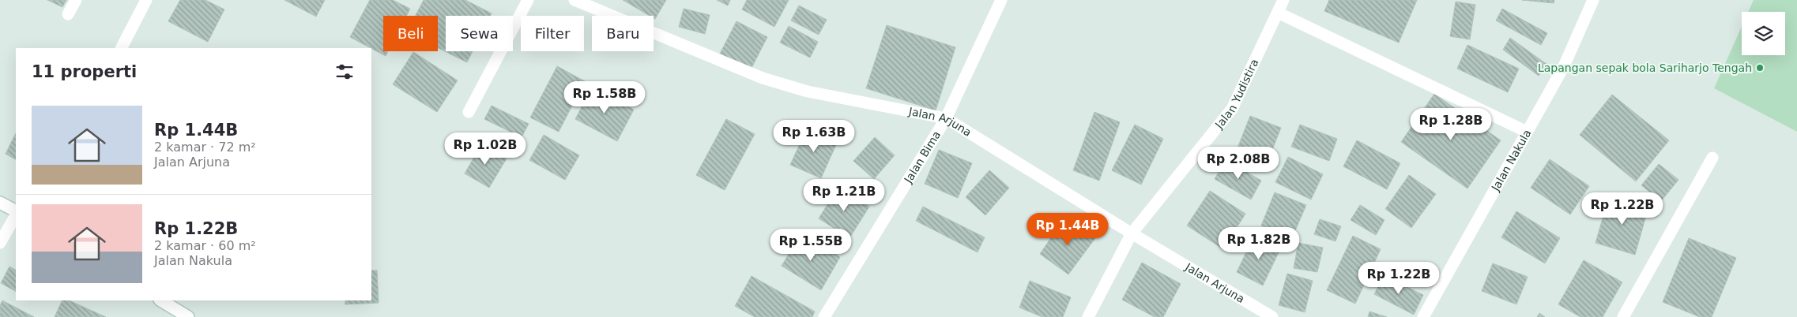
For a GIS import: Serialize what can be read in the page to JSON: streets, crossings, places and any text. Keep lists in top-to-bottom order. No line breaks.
{"streets":{"street":["Jalan Yudistira","Jalan Arjuna","Jalan Bima","Jalan Nakula"]},"crossings":[["Jalan Yudistira","Jalan Arjuna"],["Jalan Arjuna","Jalan Bima"]],"places":["Lapangan sepak bola Sariharjo Tengah"],"page":{"chip":["Beli","Sewa","Filter","Baru"],"heading":"11 properti","price":["Rp 1.58B","Rp 1.28B","Rp 1.63B","Rp 1.02B","Rp 2.08B","Rp 1.21B","Rp 1.22B","Rp 1.44B","Rp 1.82B","Rp 1.55B","Rp 1.22B"],"list":[{"name":"Rp 1.44B","note":"2 kamar · 72 m² · Jalan Arjuna"},{"name":"Rp 1.22B","note":"2 kamar · 60 m² · Jalan Nakula"}]}}
